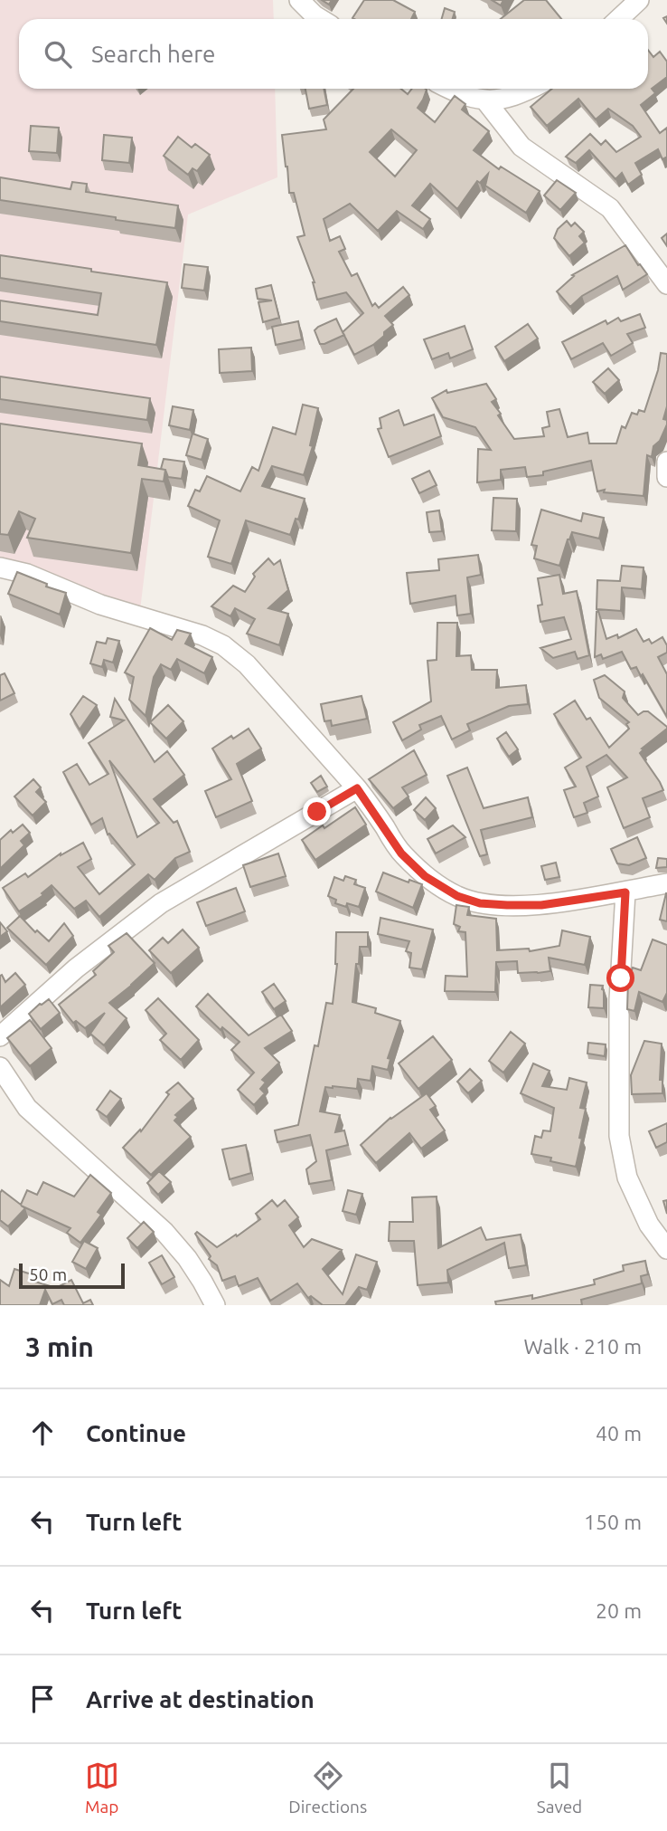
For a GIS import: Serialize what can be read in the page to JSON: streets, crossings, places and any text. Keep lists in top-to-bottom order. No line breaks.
{"scale_bar":"50 m","page":{"search":"Search here","scale":"50 m","heading":["3 min","Walk · 210 m"],"list":[["Continue","40 m"],["Turn left","150 m"],["Turn left","20 m"],"Arrive at destination"],"nav":["Map","Directions","Saved"]}}
